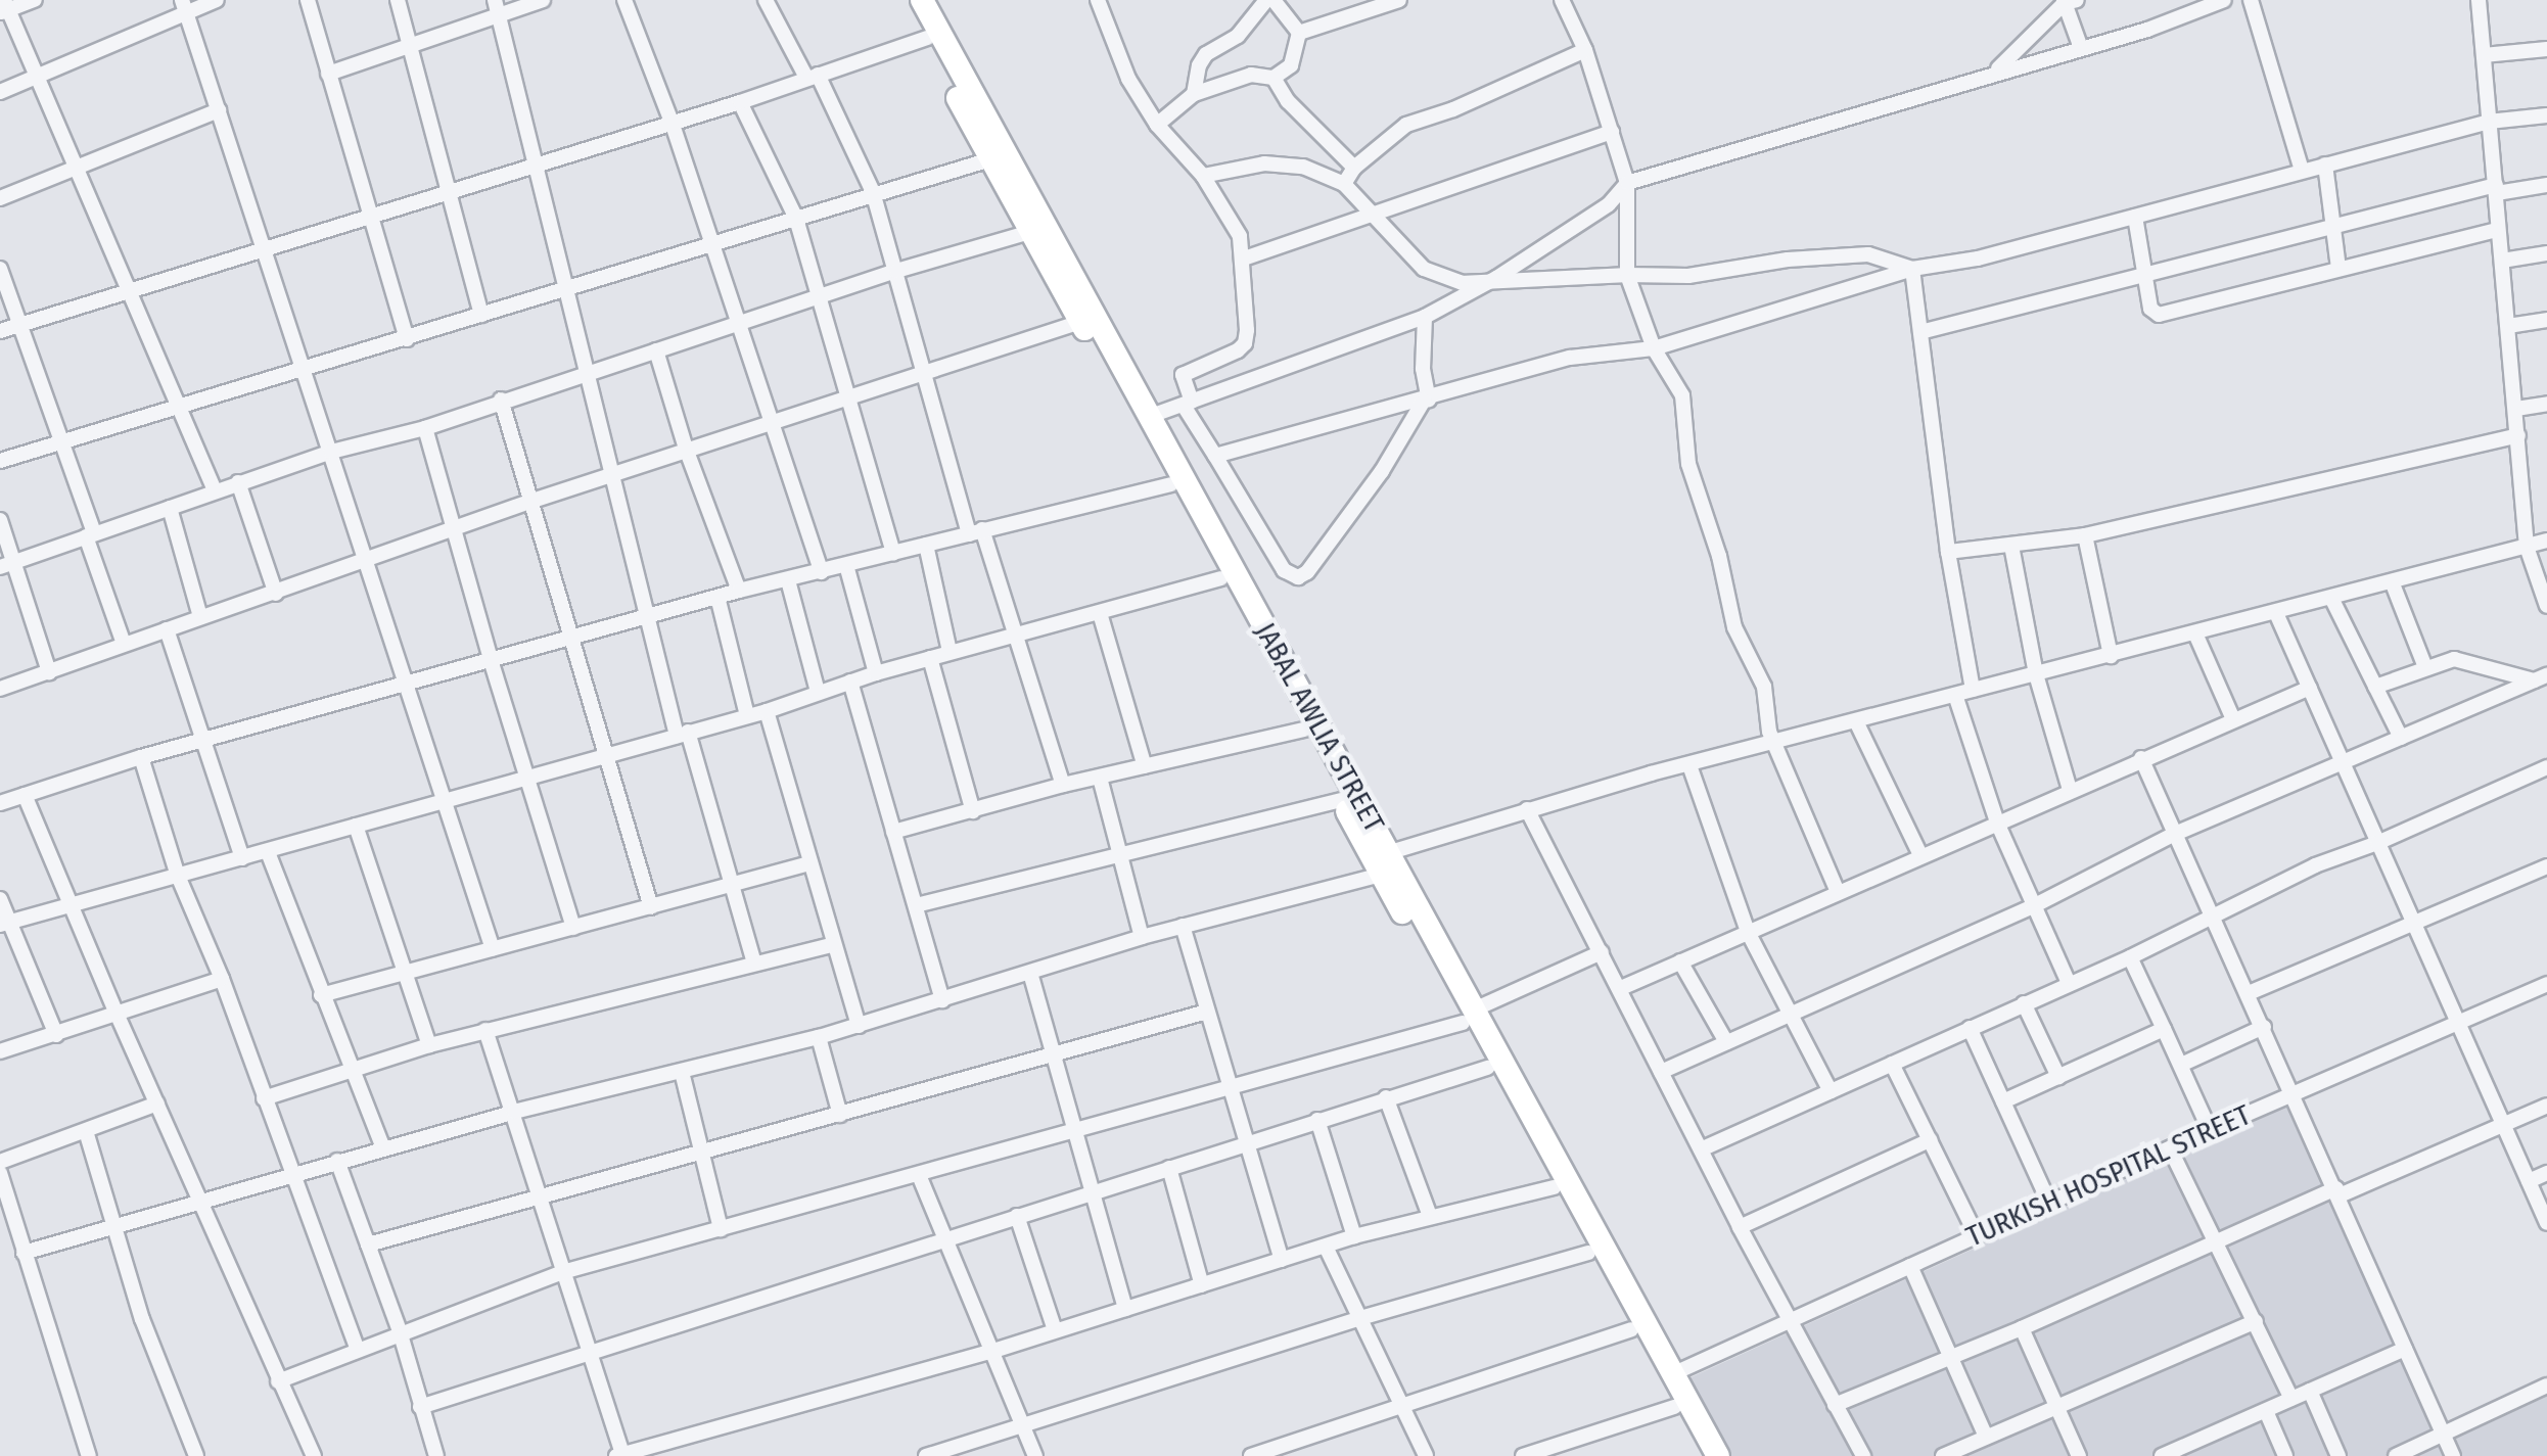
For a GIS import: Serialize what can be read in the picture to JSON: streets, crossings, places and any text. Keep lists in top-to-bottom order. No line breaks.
{"streets":{"main road":["JABAL AWLIA STREET"],"street":["TURKISH HOSPITAL STREET"]},"crossings":[["JABAL AWLIA STREET","TURKISH HOSPITAL STREET"]]}
